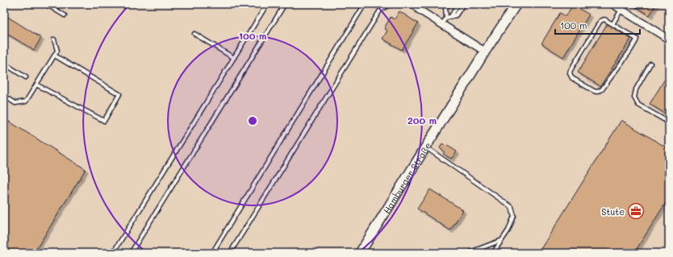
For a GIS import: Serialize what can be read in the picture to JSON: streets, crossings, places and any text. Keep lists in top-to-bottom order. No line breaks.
{"streets":{"street":["Hamburger Straße"]},"places":{"office":["Stute"]},"scale_bar":"100 m","rings":["100 m","200 m"]}
